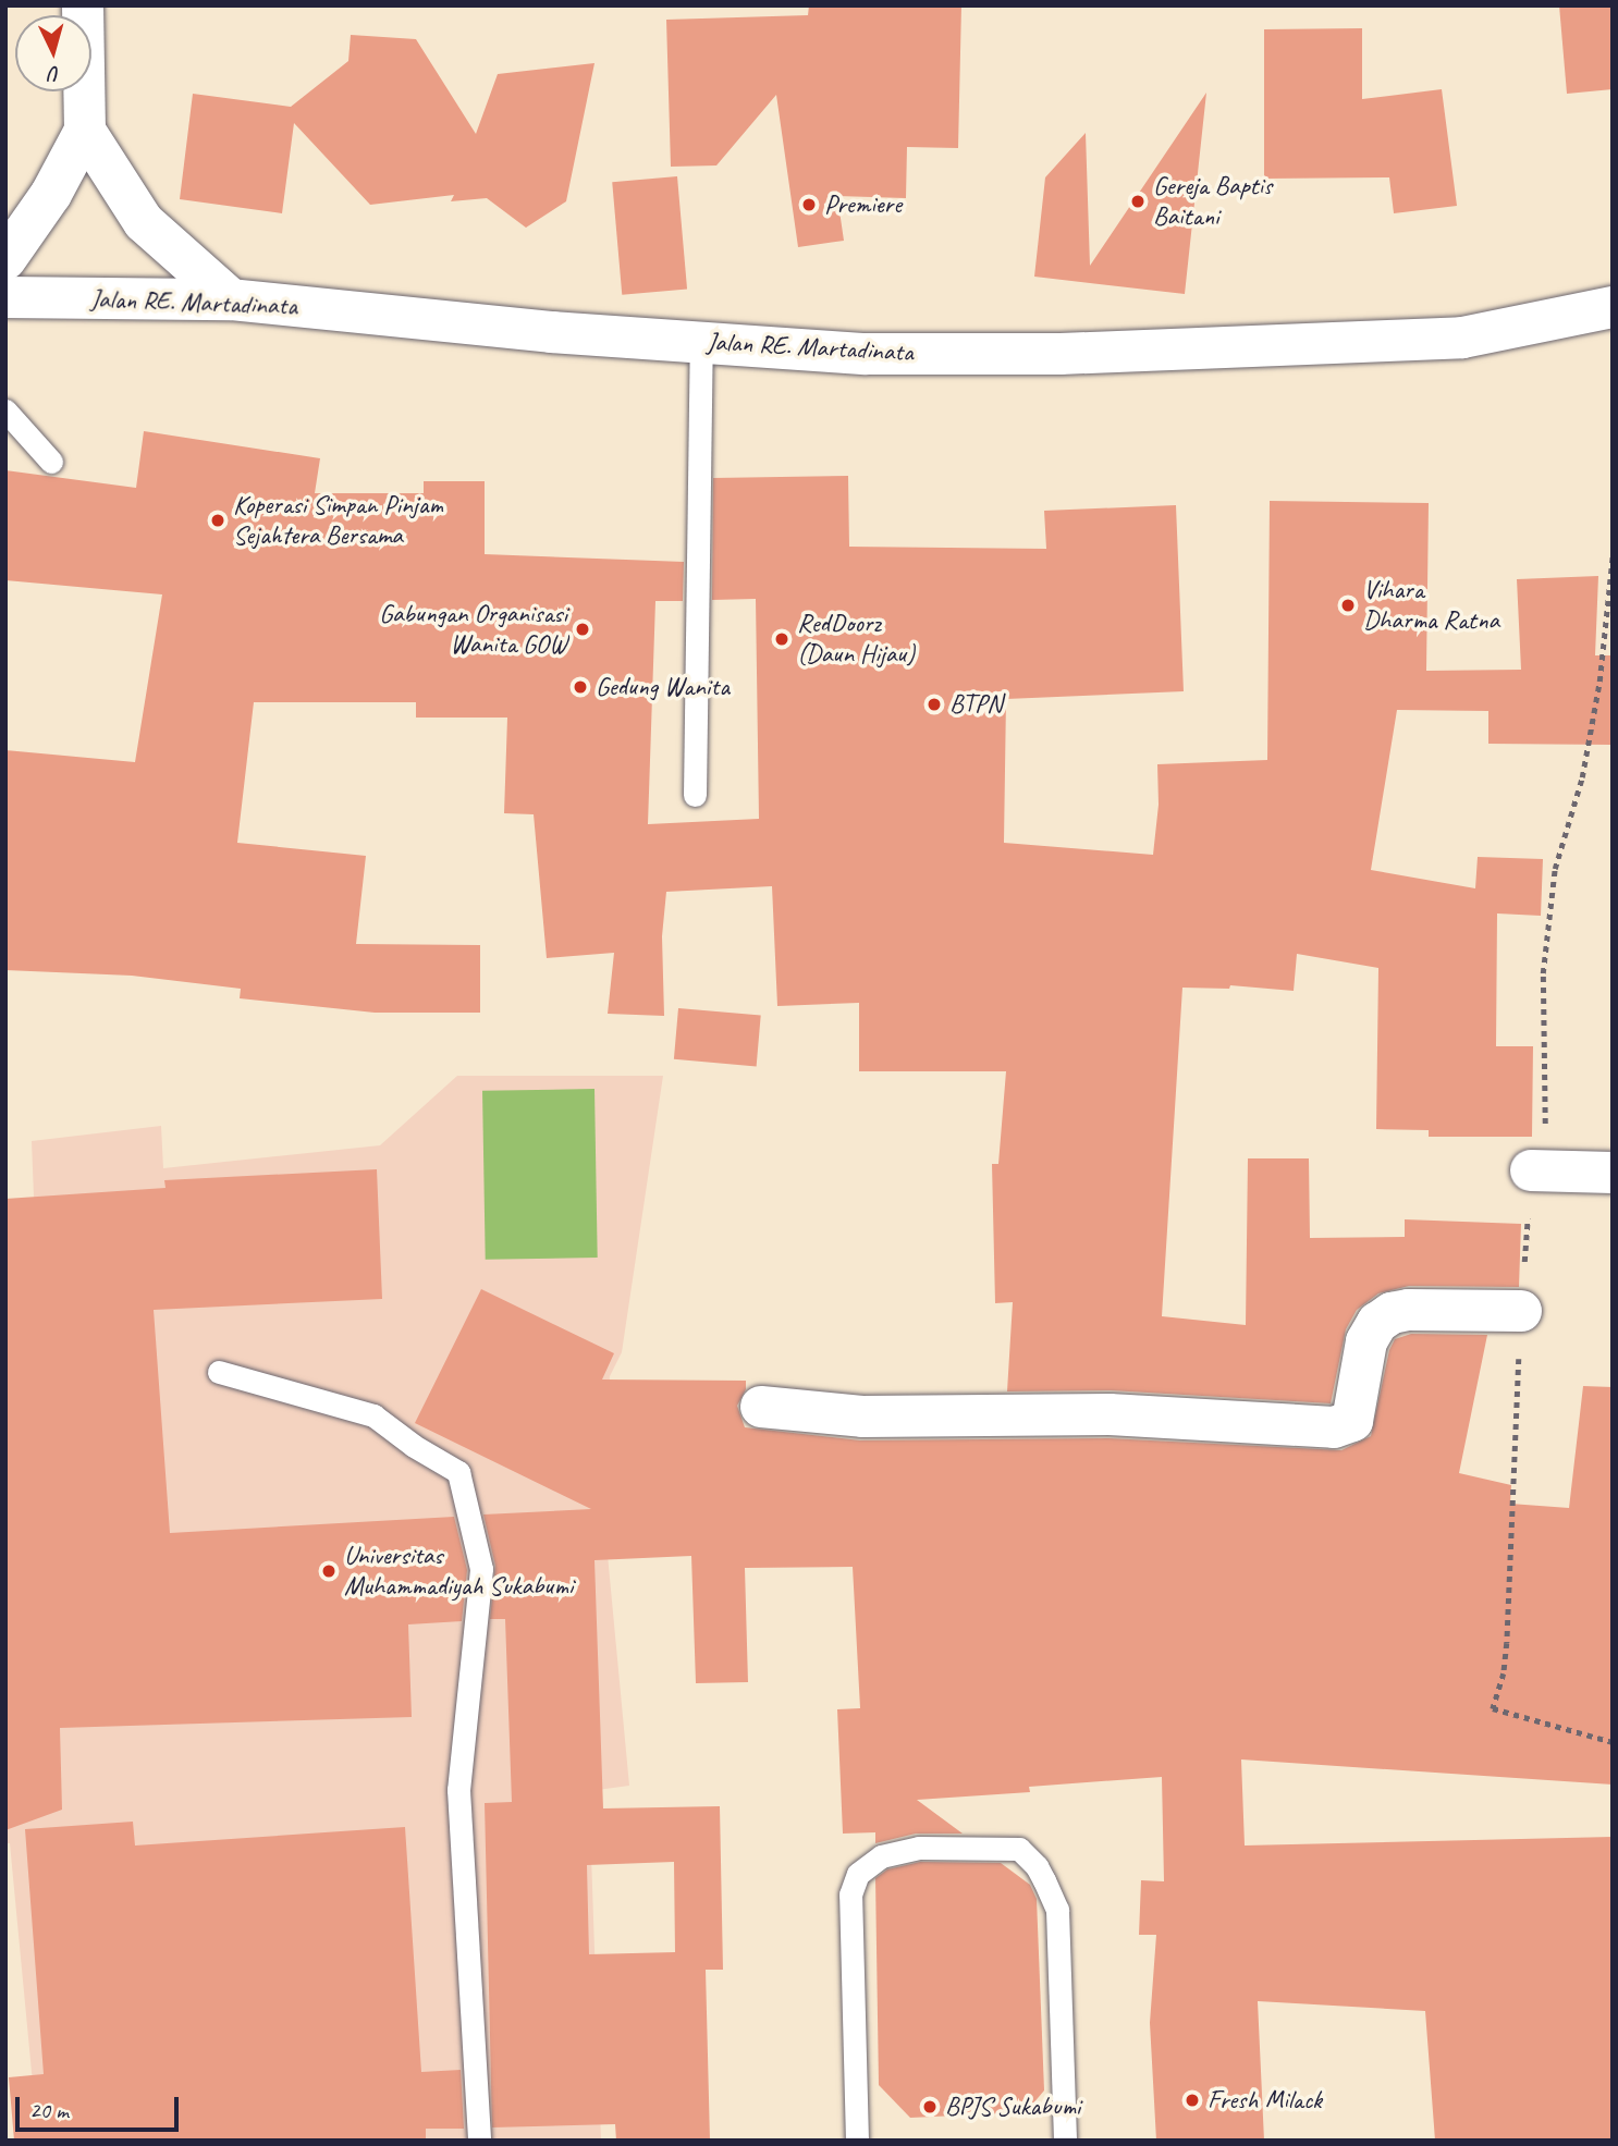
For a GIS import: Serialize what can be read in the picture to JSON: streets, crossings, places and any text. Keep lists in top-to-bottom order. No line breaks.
{"streets":{"main road":["Jalan RE. Martadinata"]},"places":["Gereja Baptis Baitani","Premiere","Koperasi Simpan Pinjam Sejahtera Bersama","Vihara Dharma Ratna","Gabungan Organisasi Wanita GOW","RedDoorz (Daun Hijau)","Gedung Wanita","BTPN","Universitas Muhammadiyah Sukabumi","Fresh Milack","BPJS Sukabumi"],"scale_bar":"20 m","north":"bottom"}
